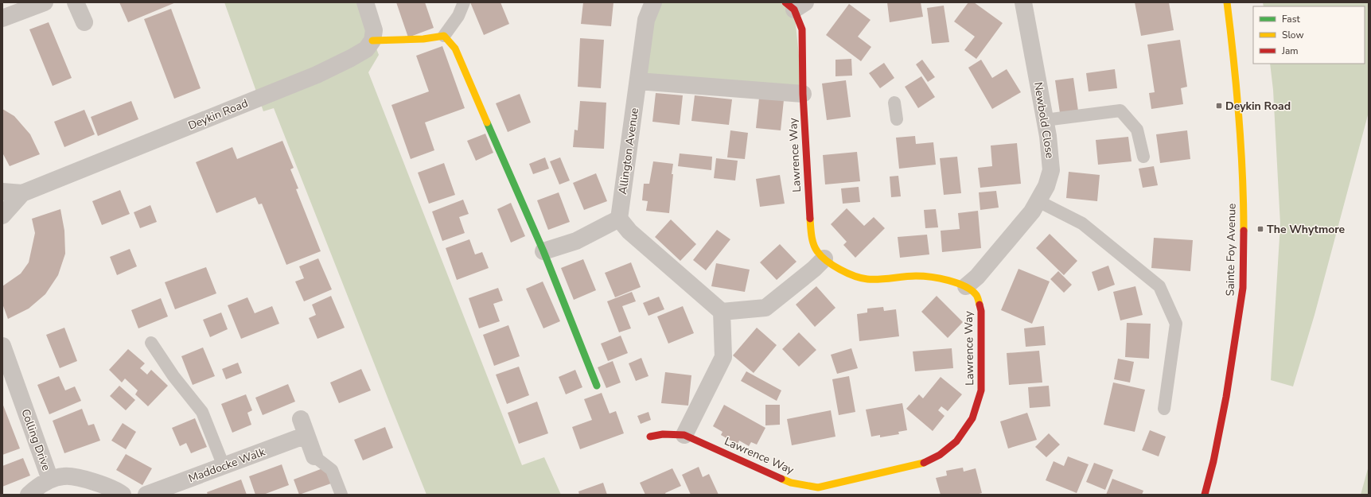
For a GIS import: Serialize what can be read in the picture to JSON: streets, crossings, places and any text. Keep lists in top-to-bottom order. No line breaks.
{"streets":{"main road":["Lawrence Way","Sainte Foy Avenue"],"street":["Deykin Road","Newbold Close","Allington Avenue","Colling Drive","Maddocke Walk"]},"crossings":[["Newbold Close","Lawrence Way"]],"places":{"transit":["Deykin Road","The Whytmore"]},"legend":["Fast","Slow","Jam"]}
